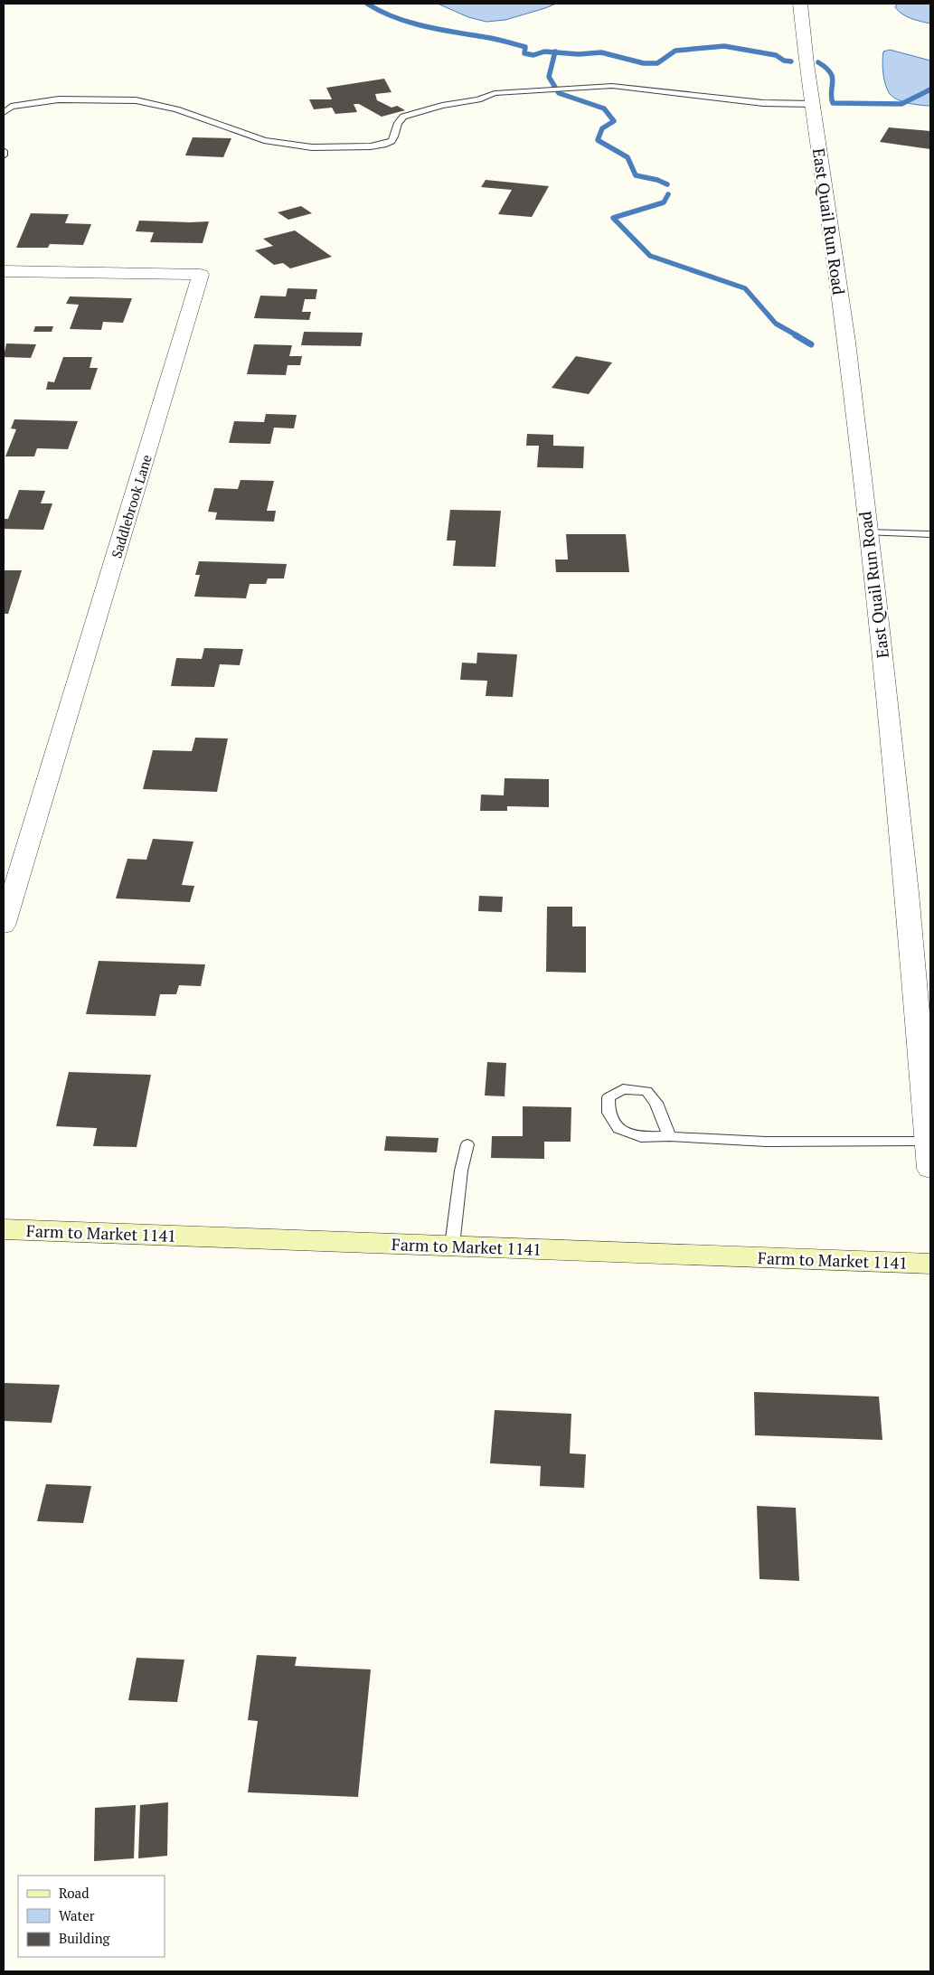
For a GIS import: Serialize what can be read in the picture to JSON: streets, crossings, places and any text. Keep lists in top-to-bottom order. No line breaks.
{"streets":{"street":["East Quail Run Road","Saddlebrook Lane","Farm to Market 1141"]},"legend":["Road","Water","Building"]}
